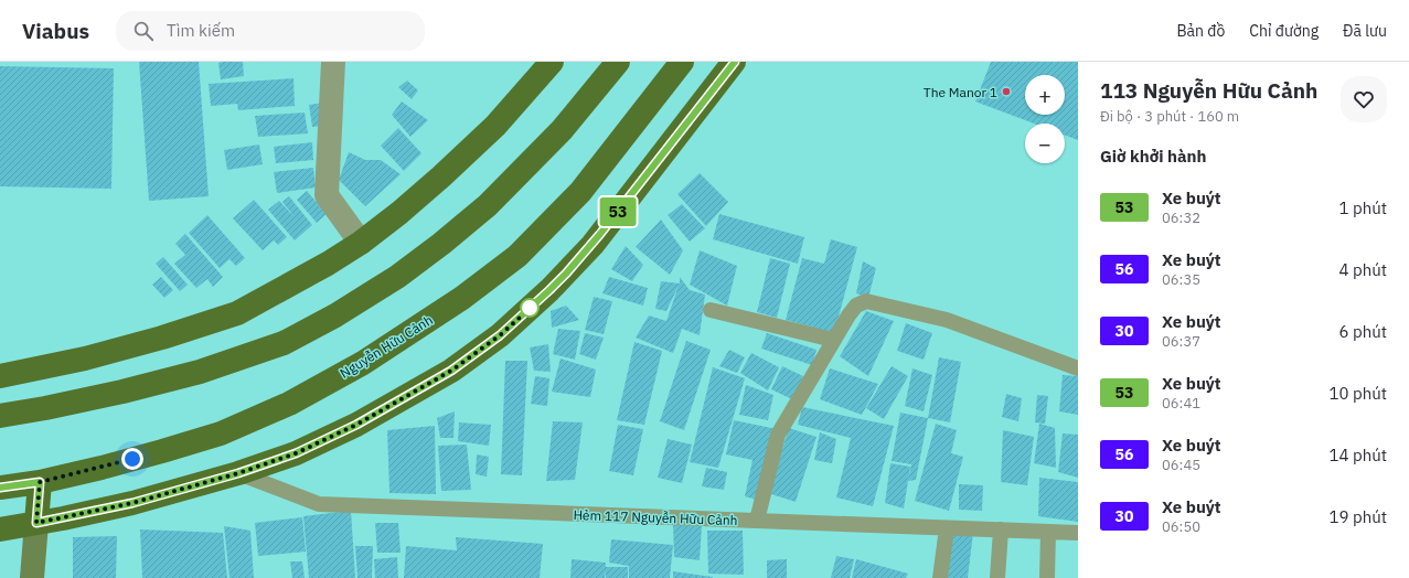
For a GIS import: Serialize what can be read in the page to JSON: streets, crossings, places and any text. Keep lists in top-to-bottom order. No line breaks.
{"streets":{"main road":["Nguyễn Hữu Cảnh"],"lane":["Hẻm 117 Nguyễn Hữu Cảnh"]},"places":["The Manor 1"],"lines":["bus line 53"],"page":{"header":"Viabus","search":"Tìm kiếm","nav":["Bản đồ","Chỉ đường","Đã lưu"],"on_map":"53","heading":[["113 Nguyễn Hữu Cảnh","Đi bộ · 3 phút · 160 m"],"Giờ khởi hành"],"map_buttons":["+","−"],"list":[{"mark":"53","name":"Xe buýt","note":"06:32","value":"1 phút"},{"mark":"56","name":"Xe buýt","note":"06:35","value":"4 phút"},{"mark":"30","name":"Xe buýt","note":"06:37","value":"6 phút"},{"mark":"53","name":"Xe buýt","note":"06:41","value":"10 phút"},{"mark":"56","name":"Xe buýt","note":"06:45","value":"14 phút"},{"mark":"30","name":"Xe buýt","note":"06:50","value":"19 phút"}]}}
